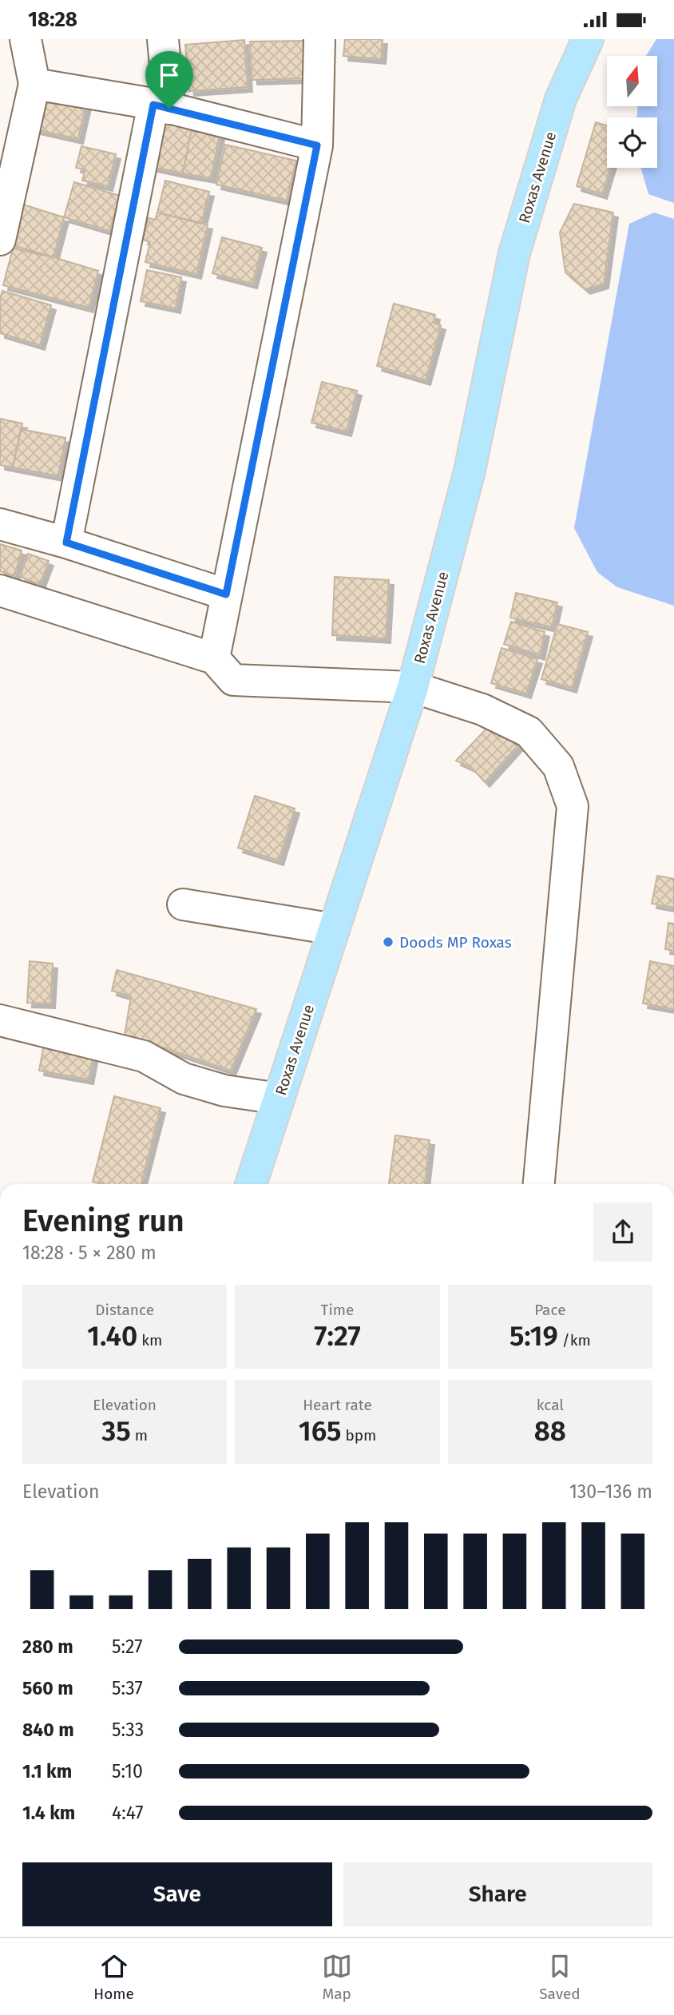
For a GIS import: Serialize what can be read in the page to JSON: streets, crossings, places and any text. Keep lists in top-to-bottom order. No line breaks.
{"streets":{"main road":["Roxas Avenue"]},"places":["Doods MP Roxas"],"north":"top","page":{"status":"18:28","heading":["Evening run","18:28 · 5 × 280 m"],"stats":[["Distance","1.40 km"],["Time","7:27"],["Pace","5:19 /km"],["Elevation","35 m"],["Heart rate","165 bpm"],["kcal","88"]],"chart":["Elevation","130–136 m"],"list":[{"name":"280 m","note":"5:27"},{"name":"560 m","note":"5:37"},{"name":"840 m","note":"5:33"},{"name":"1.1 km","note":"5:10"},{"name":"1.4 km","note":"4:47"}],"buttons":["Save","Share"],"tabs":["Home","Map","Saved"]}}
